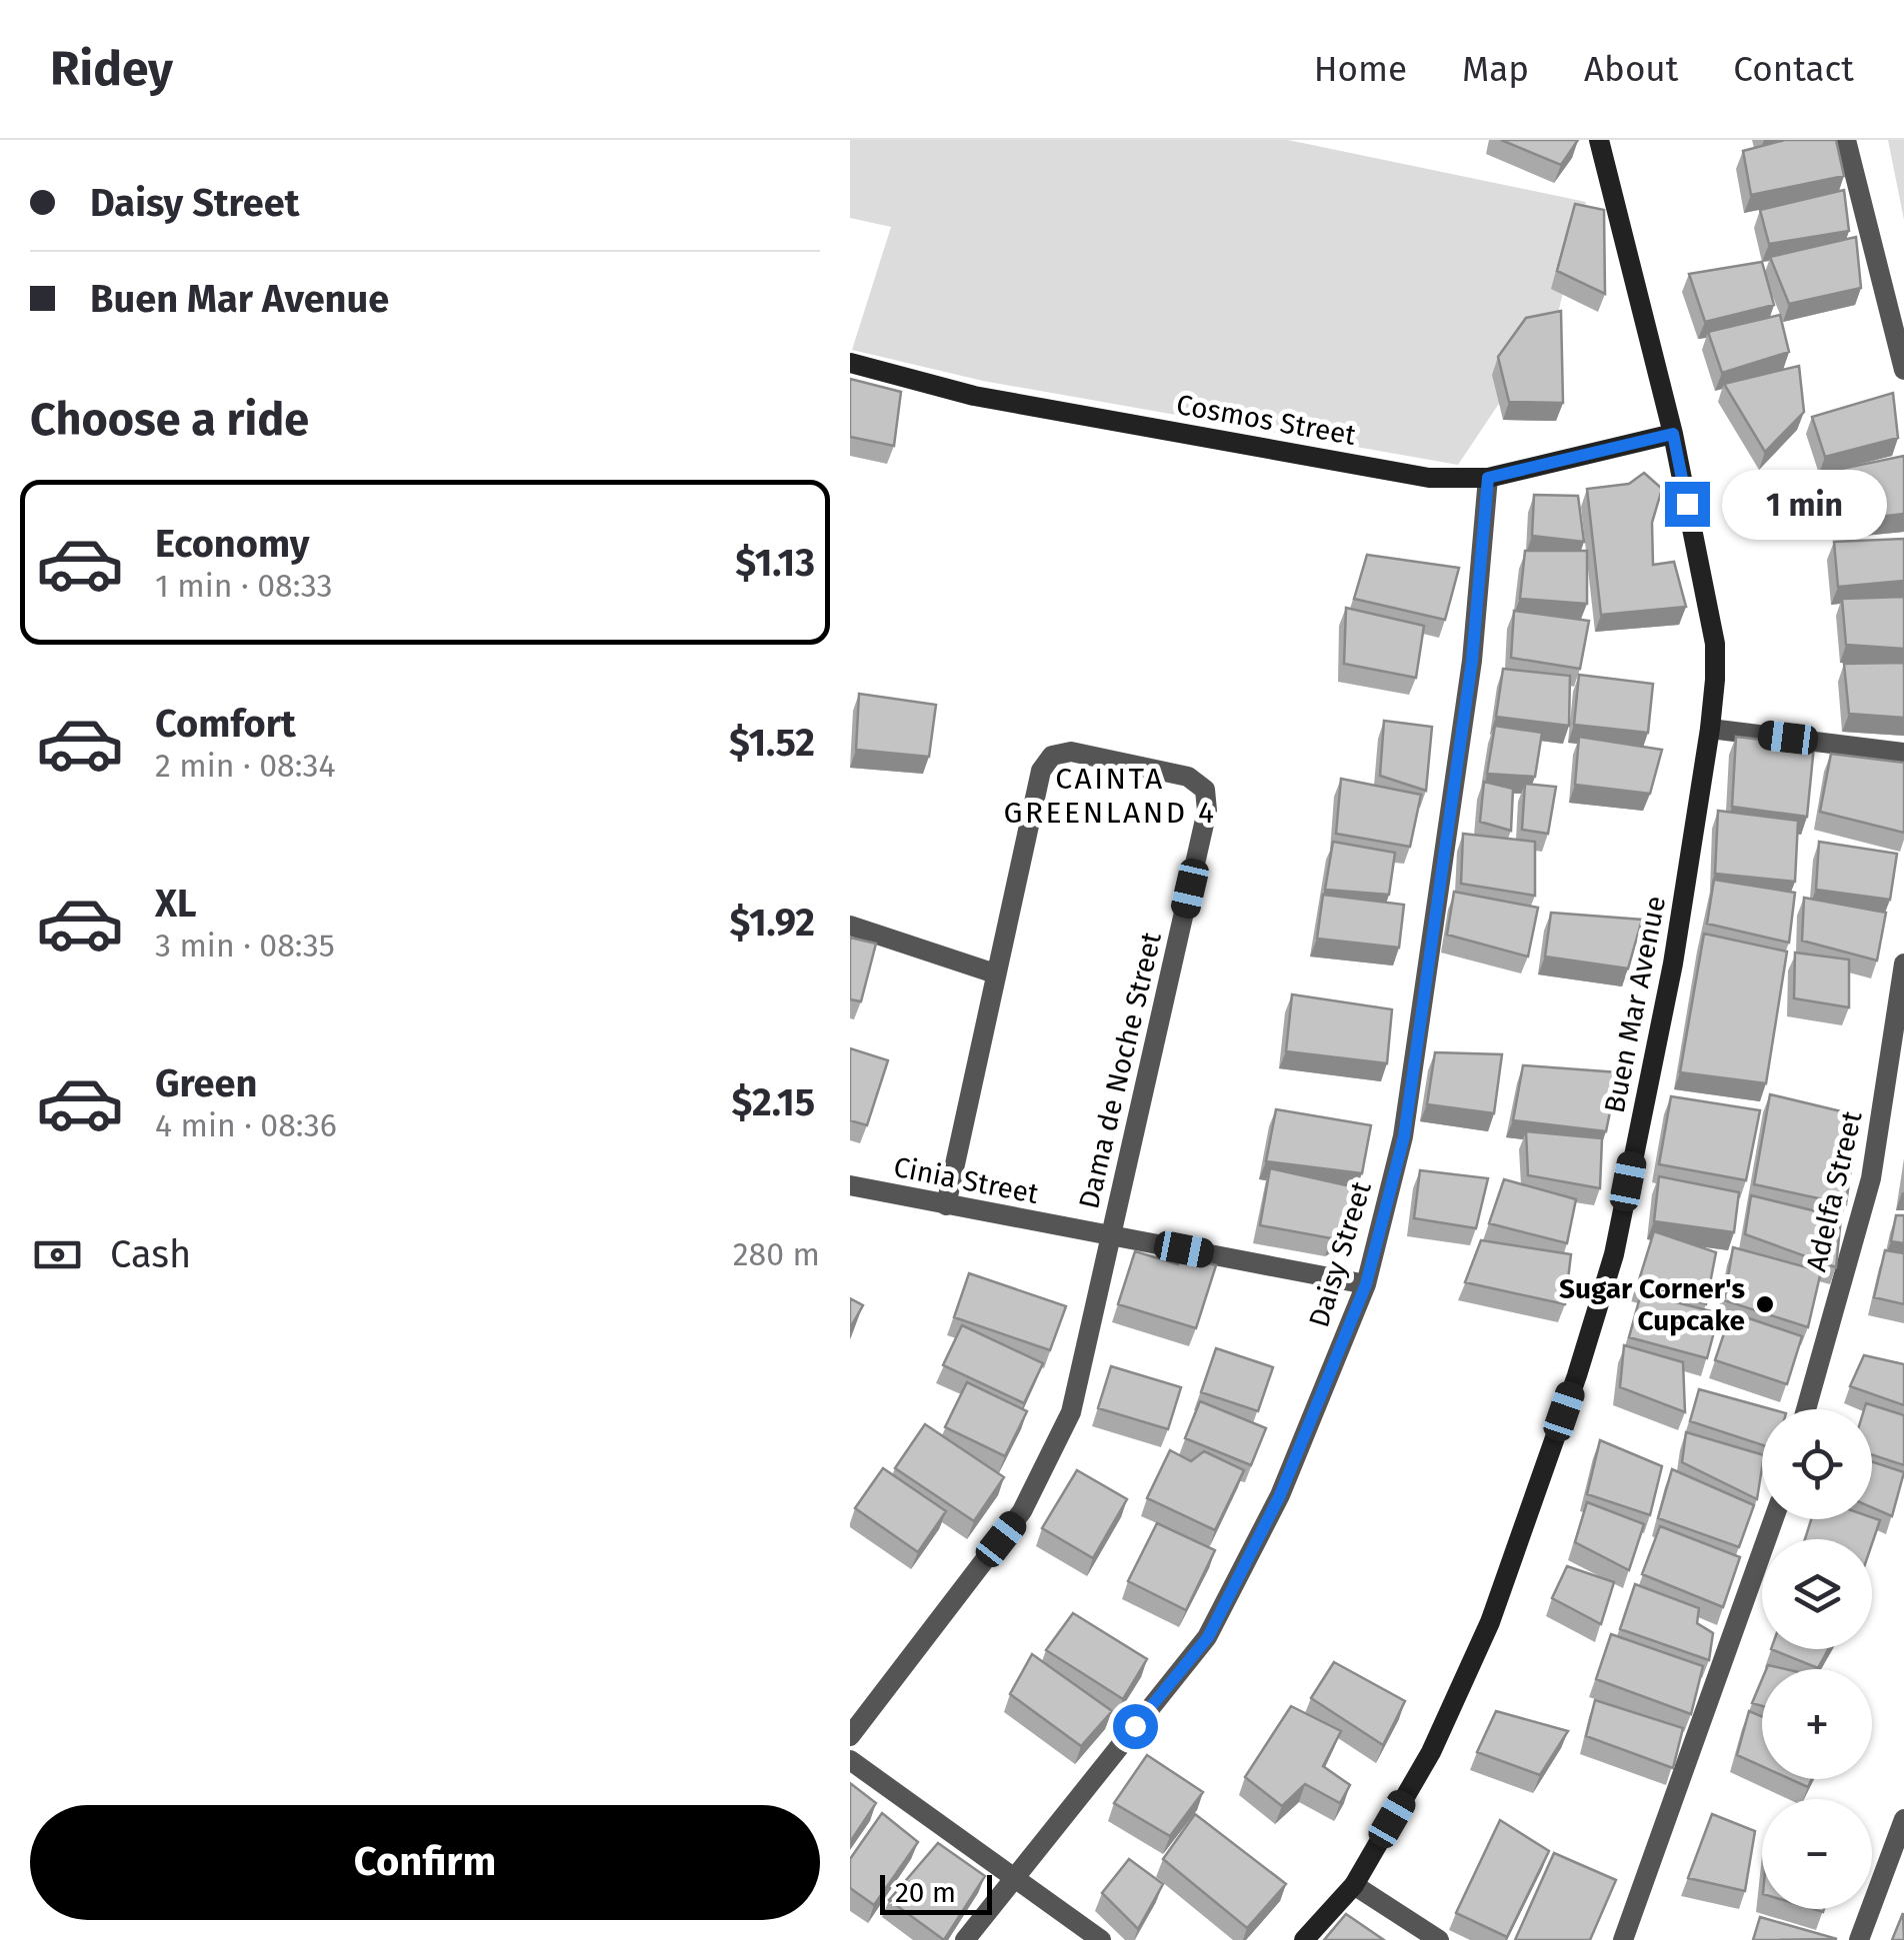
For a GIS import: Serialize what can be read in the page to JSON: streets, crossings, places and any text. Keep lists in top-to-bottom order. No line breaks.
{"streets":{"street":["Cosmos Street","Buen Mar Avenue","Dama de Noche Street","Cinia Street","Adelfa Street","Daisy Street"]},"crossings":[["Cosmos Street","Buen Mar Avenue"],["Cosmos Street","Daisy Street"],["Dama de Noche Street","Cinia Street"],["Cinia Street","Daisy Street"]],"districts":["CAINTA GREENLAND 4"],"places":["Sugar Corner's Cupcake"],"scale_bar":"20 m","page":{"header":"Ridey","nav":["Home","Map","About","Contact"],"banner":["Daisy Street","Buen Mar Avenue"],"heading":"Choose a ride","bubble":"1 min","list":[{"name":"Economy","note":"1 min · 08:33","value":"$1.13"},{"name":"Comfort","note":"2 min · 08:34","value":"$1.52"},{"name":"XL","note":"3 min · 08:35","value":"$1.92"},{"name":"Green","note":"4 min · 08:36","value":"$2.15"}],"pay":["Cash","280 m"],"map_buttons":["+","−"],"buttons":"Confirm","scale":"20 m"}}
